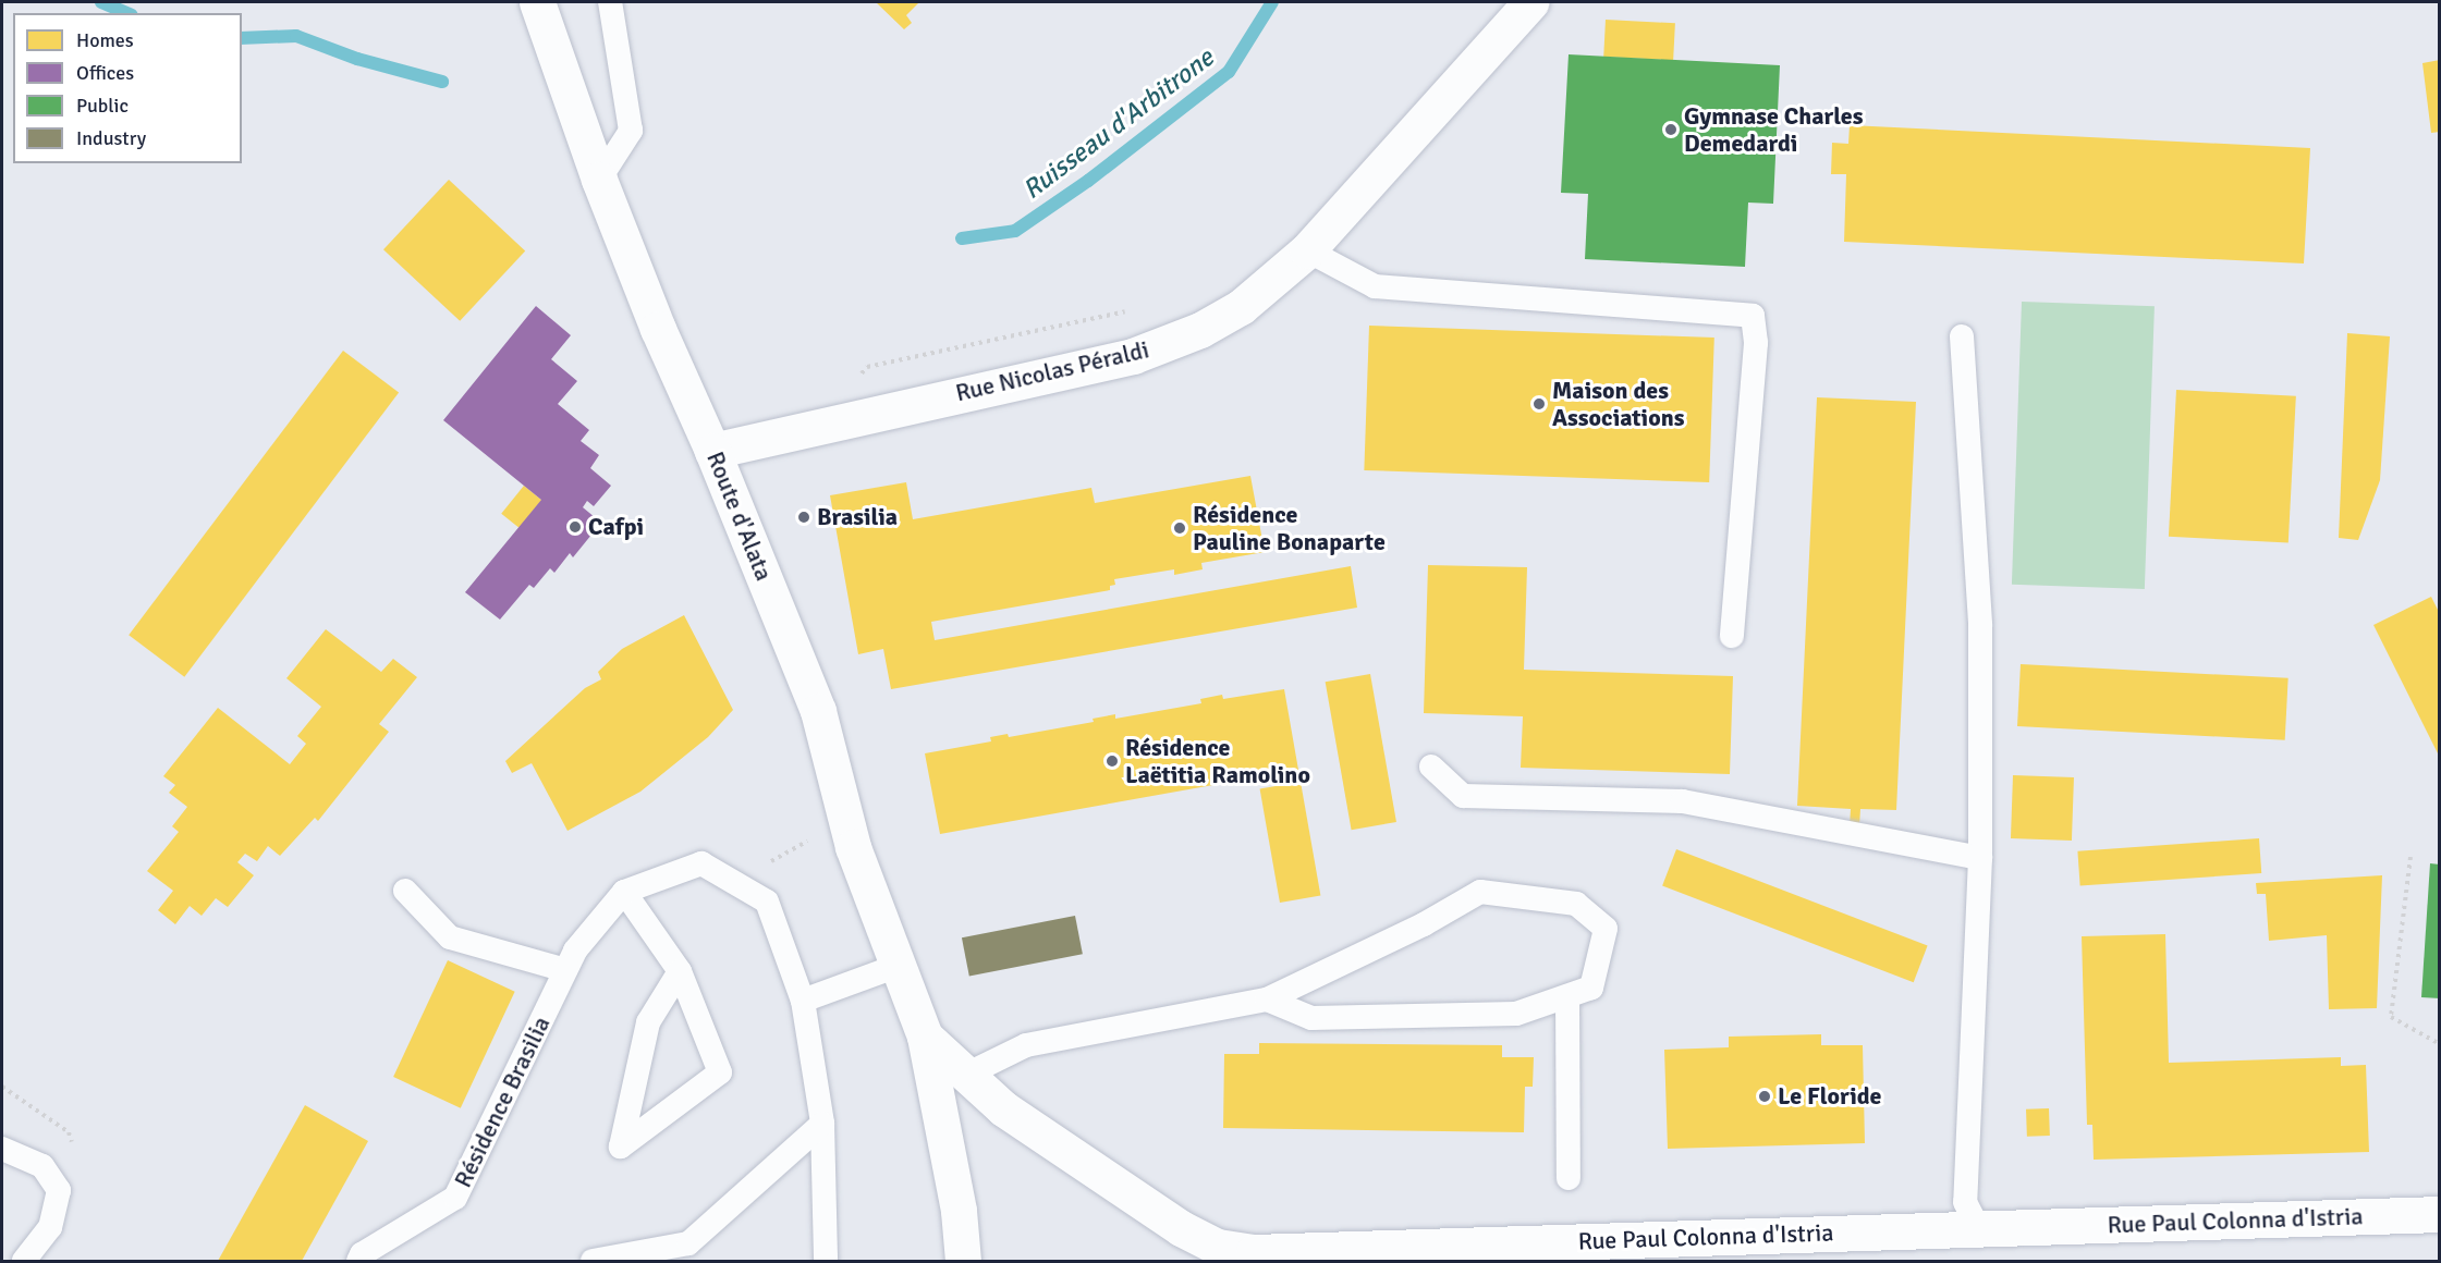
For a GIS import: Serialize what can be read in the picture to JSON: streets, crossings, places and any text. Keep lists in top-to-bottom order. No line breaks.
{"streets":{"street":["Rue Nicolas Péraldi","Route d'Alata","Rue Paul Colonna d'Istria"],"lane":["Résidence Brasilia"]},"crossings":[["Rue Nicolas Péraldi","Route d'Alata"],["Route d'Alata","Rue Paul Colonna d'Istria"]],"water":["Ruisseau d'Arbitrone"],"places":["Gymnase Charles Demedardi","Maison des Associations","Brasilia","Cafpi","Résidence Pauline Bonaparte","Résidence Laëtitia Ramolino","Le Floride"],"legend":["Homes","Offices","Public","Industry"]}
